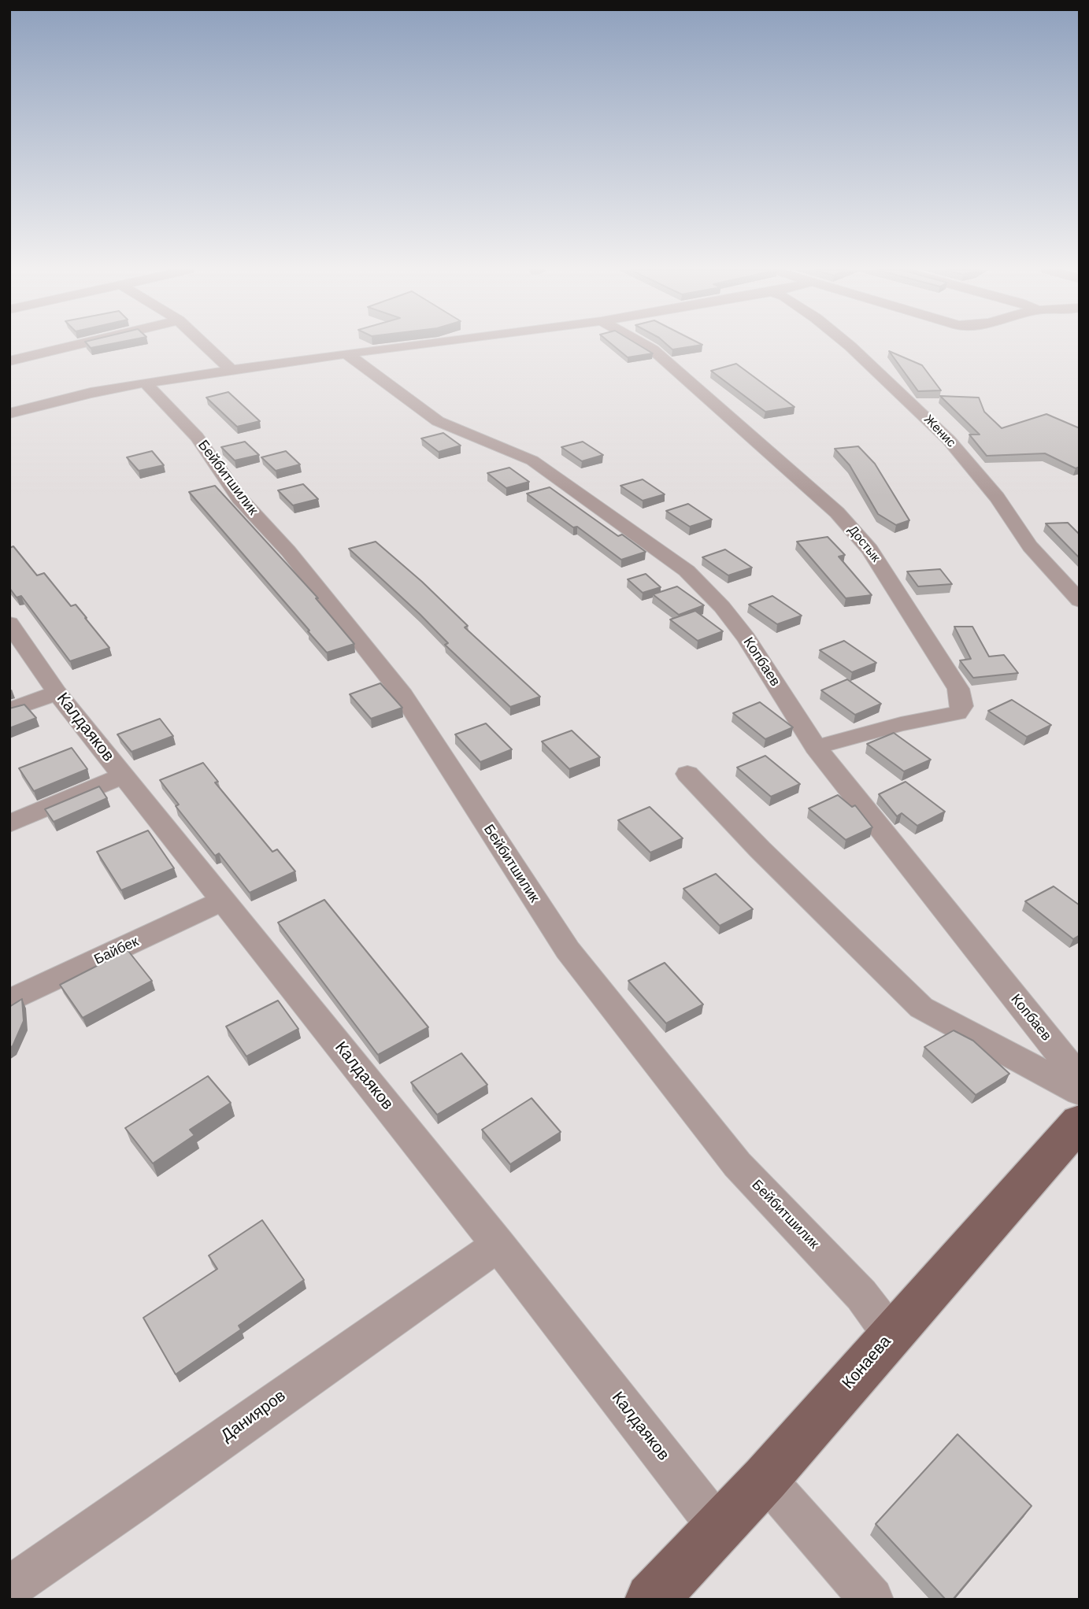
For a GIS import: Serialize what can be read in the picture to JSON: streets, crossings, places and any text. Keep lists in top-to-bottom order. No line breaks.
{"streets":{"main road":["Конаева"],"street":["Женис","Бейбитшилик","Достык","Копбаев","Калдаяков","Байбек","Данияров"]},"crossings":[["Бейбитшилик","Конаева"],["Достык","Копбаев"],["Калдаяков","Байбек"],["Калдаяков","Конаева"],["Калдаяков","Данияров"]]}
